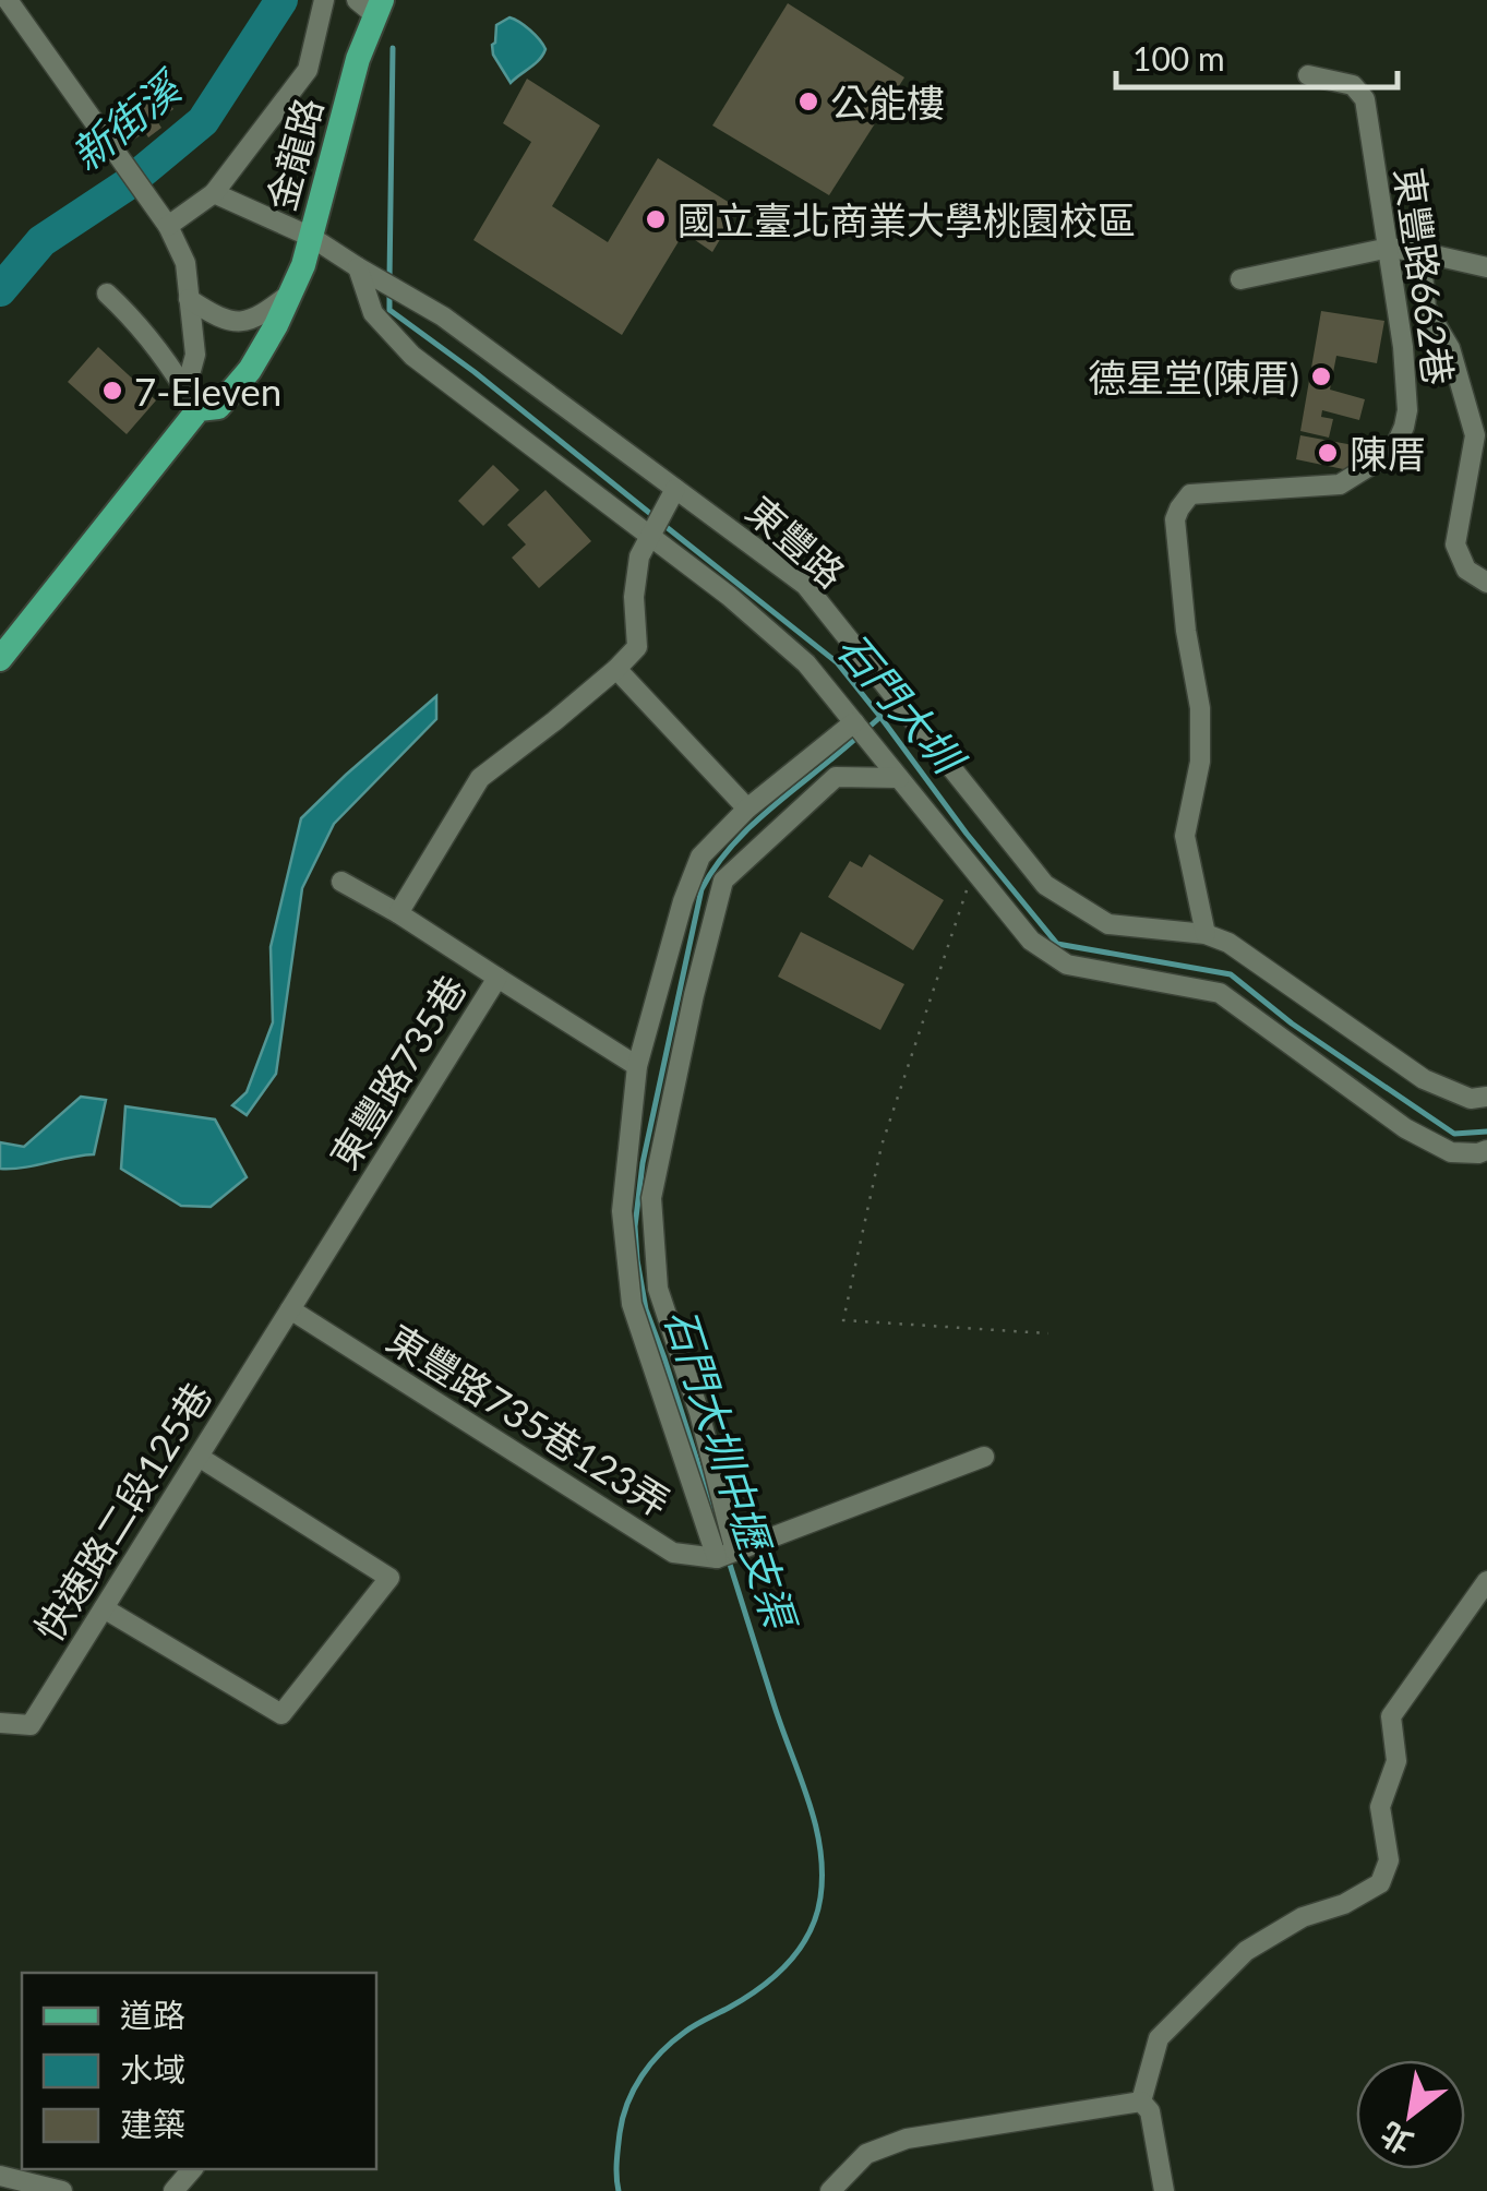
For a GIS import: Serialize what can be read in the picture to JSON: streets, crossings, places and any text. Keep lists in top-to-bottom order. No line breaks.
{"streets":{"main road":["金龍路"],"street":["東豐路662巷","東豐路","東豐路735巷","東豐路735巷123弄","快速路二段125巷"]},"crossings":[["東豐路662巷","東豐路"],["東豐路735巷","東豐路735巷123弄"],["東豐路735巷","快速路二段125巷"],["東豐路735巷123弄","快速路二段125巷"]],"water":["新街溪","石門大圳","石門大圳中壢支渠"],"places":["公能樓","國立臺北商業大學桃園校區","德星堂(陳厝)","7-Eleven","陳厝"],"legend":["道路","水域","建築"],"scale_bar":"100 m","north":"bottom left"}
